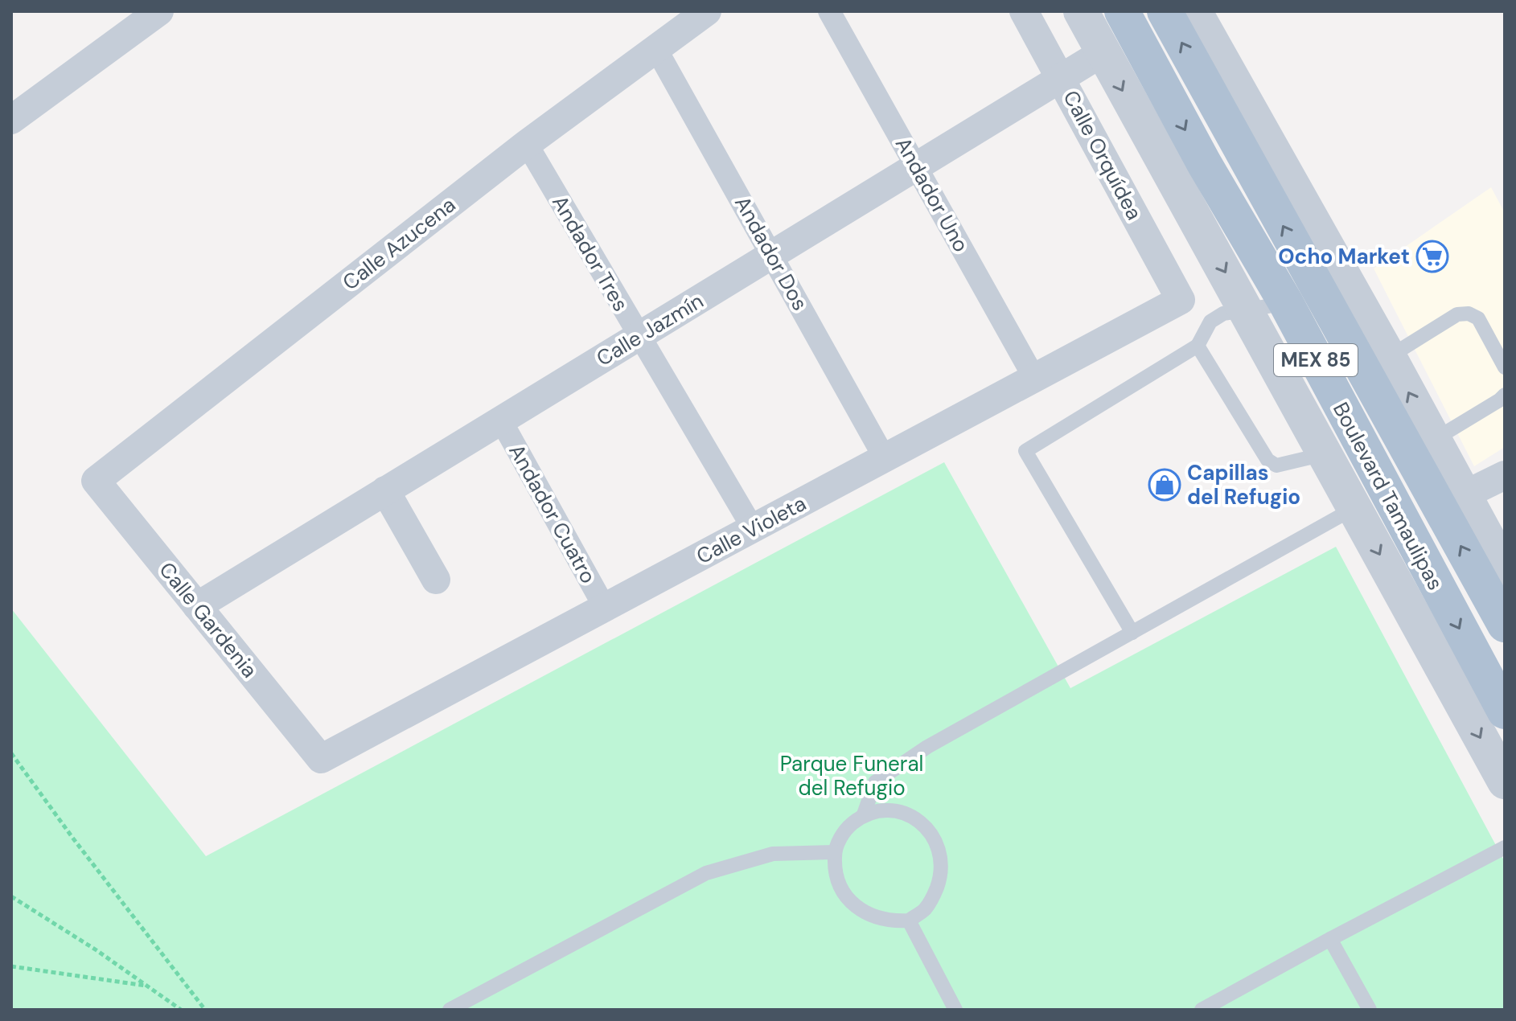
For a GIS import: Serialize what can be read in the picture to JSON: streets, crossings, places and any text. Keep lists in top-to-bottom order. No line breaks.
{"streets":{"main road":["MEX 85","Boulevard Tamaulipas"],"street":["Calle Orquídea","Andador Uno","Calle Azucena","Andador Tres","Andador Dos","Calle Jazmín","Andador Cuatro","Calle Violeta","Calle Gardenia"]},"crossings":[["Calle Orquídea","Calle Jazmín"],["Calle Orquídea","Calle Violeta"],["Andador Uno","Calle Jazmín"],["Andador Uno","Calle Violeta"],["Calle Azucena","Andador Tres"],["Calle Azucena","Andador Dos"],["Calle Azucena","Calle Gardenia"],["Andador Tres","Calle Jazmín"],["Andador Tres","Calle Violeta"],["Andador Dos","Calle Jazmín"],["Andador Dos","Calle Violeta"],["Calle Jazmín","Andador Cuatro"],["Calle Jazmín","Calle Gardenia"],["Andador Cuatro","Calle Violeta"],["Calle Violeta","Calle Gardenia"]],"parks":["Parque Funeral del Refugio"],"places":{"supermarket":["Ocho Market"],"shop":["Capillas del Refugio"]}}
